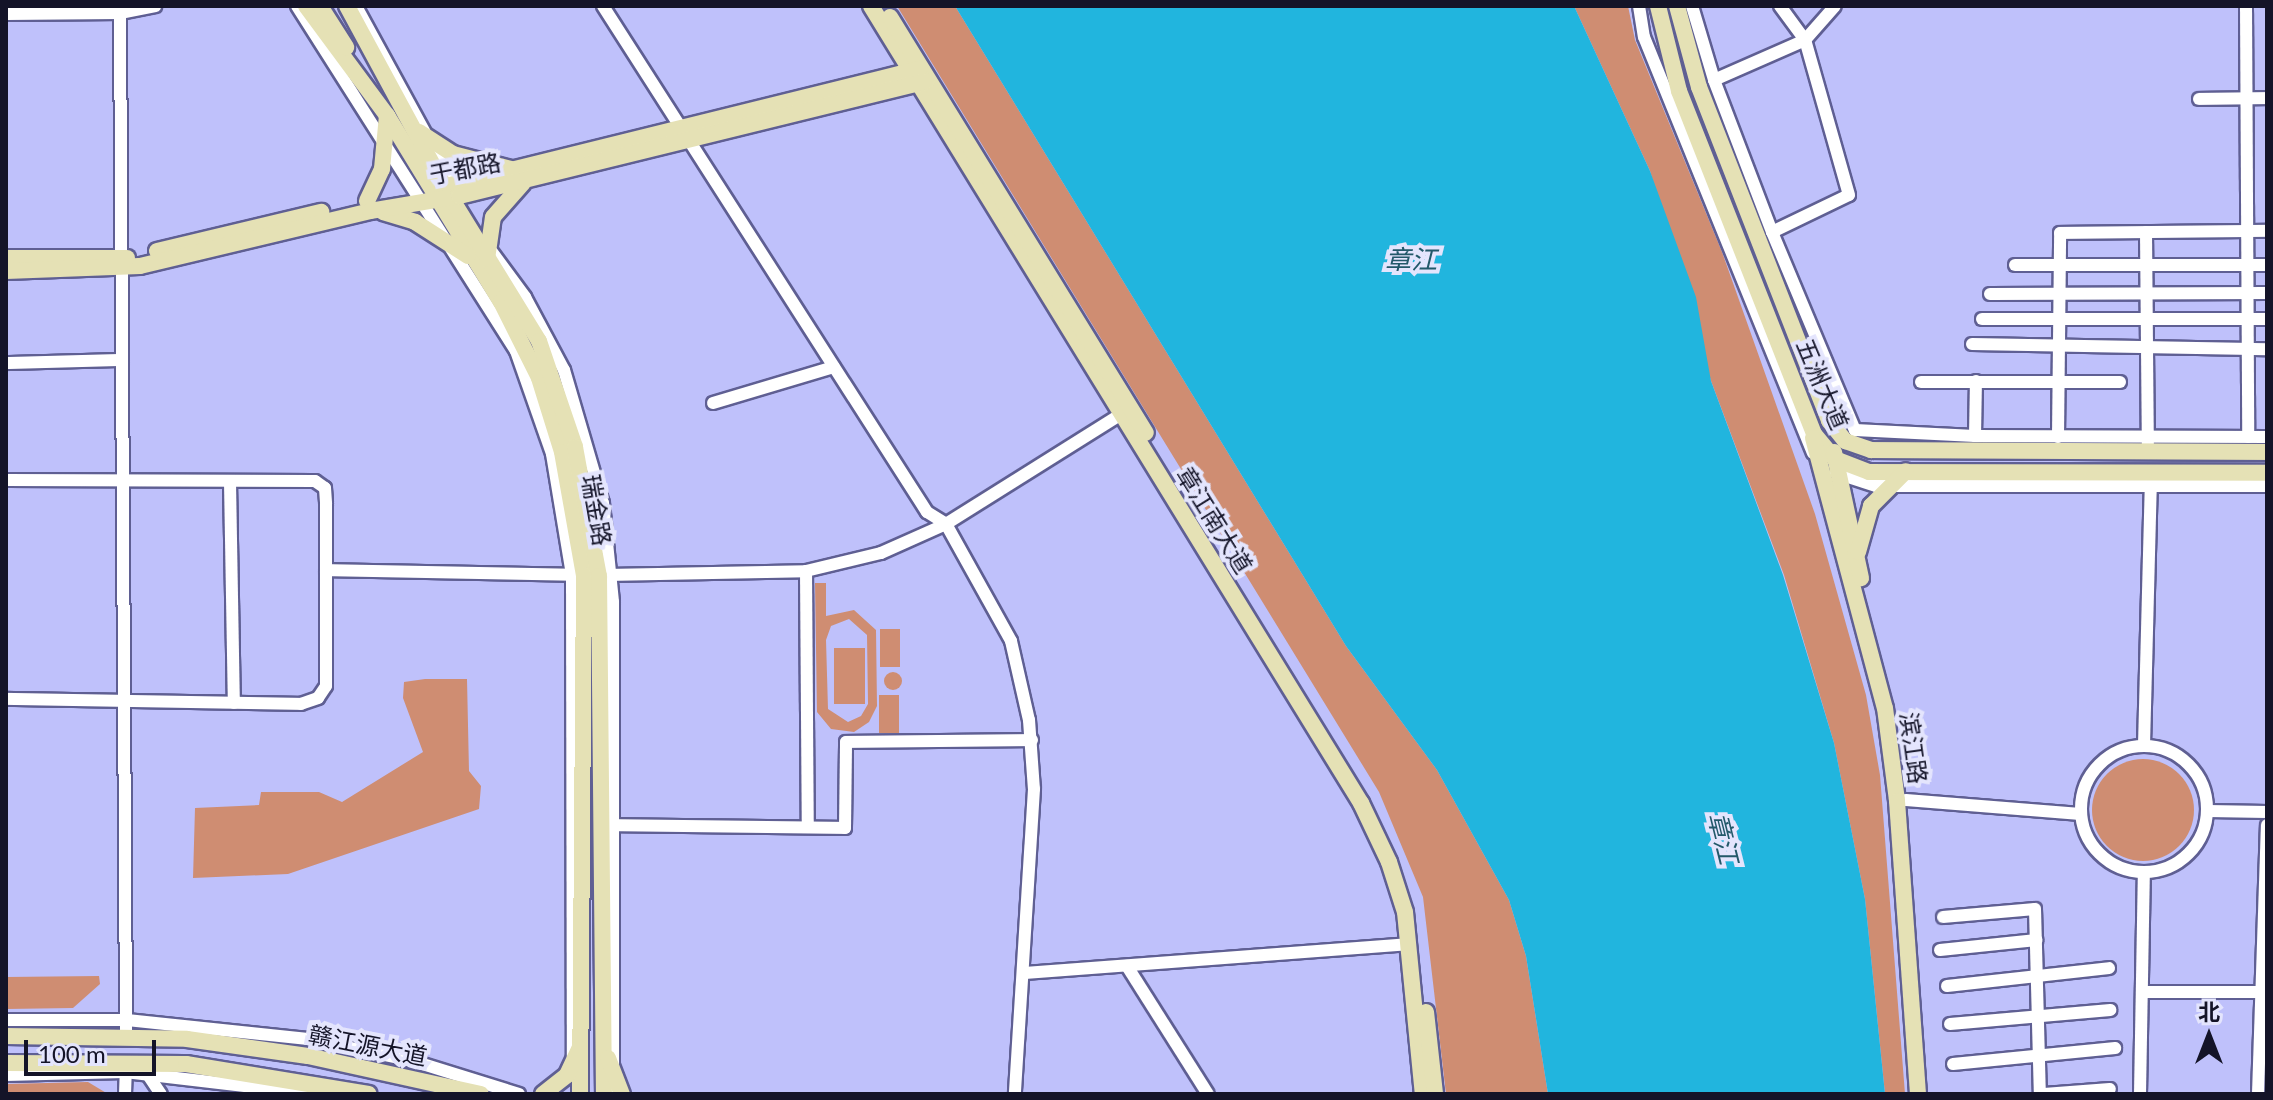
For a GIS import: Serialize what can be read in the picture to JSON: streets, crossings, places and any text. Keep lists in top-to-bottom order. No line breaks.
{"streets":{"main road":["于都路","五洲大道","瑞金路","章江南大道","滨江路","赣江源大道"]},"crossings":[["于都路","瑞金路"],["于都路","章江南大道"],["五洲大道","滨江路"]],"water":["章江"],"scale_bar":"100 m","north":"top"}
